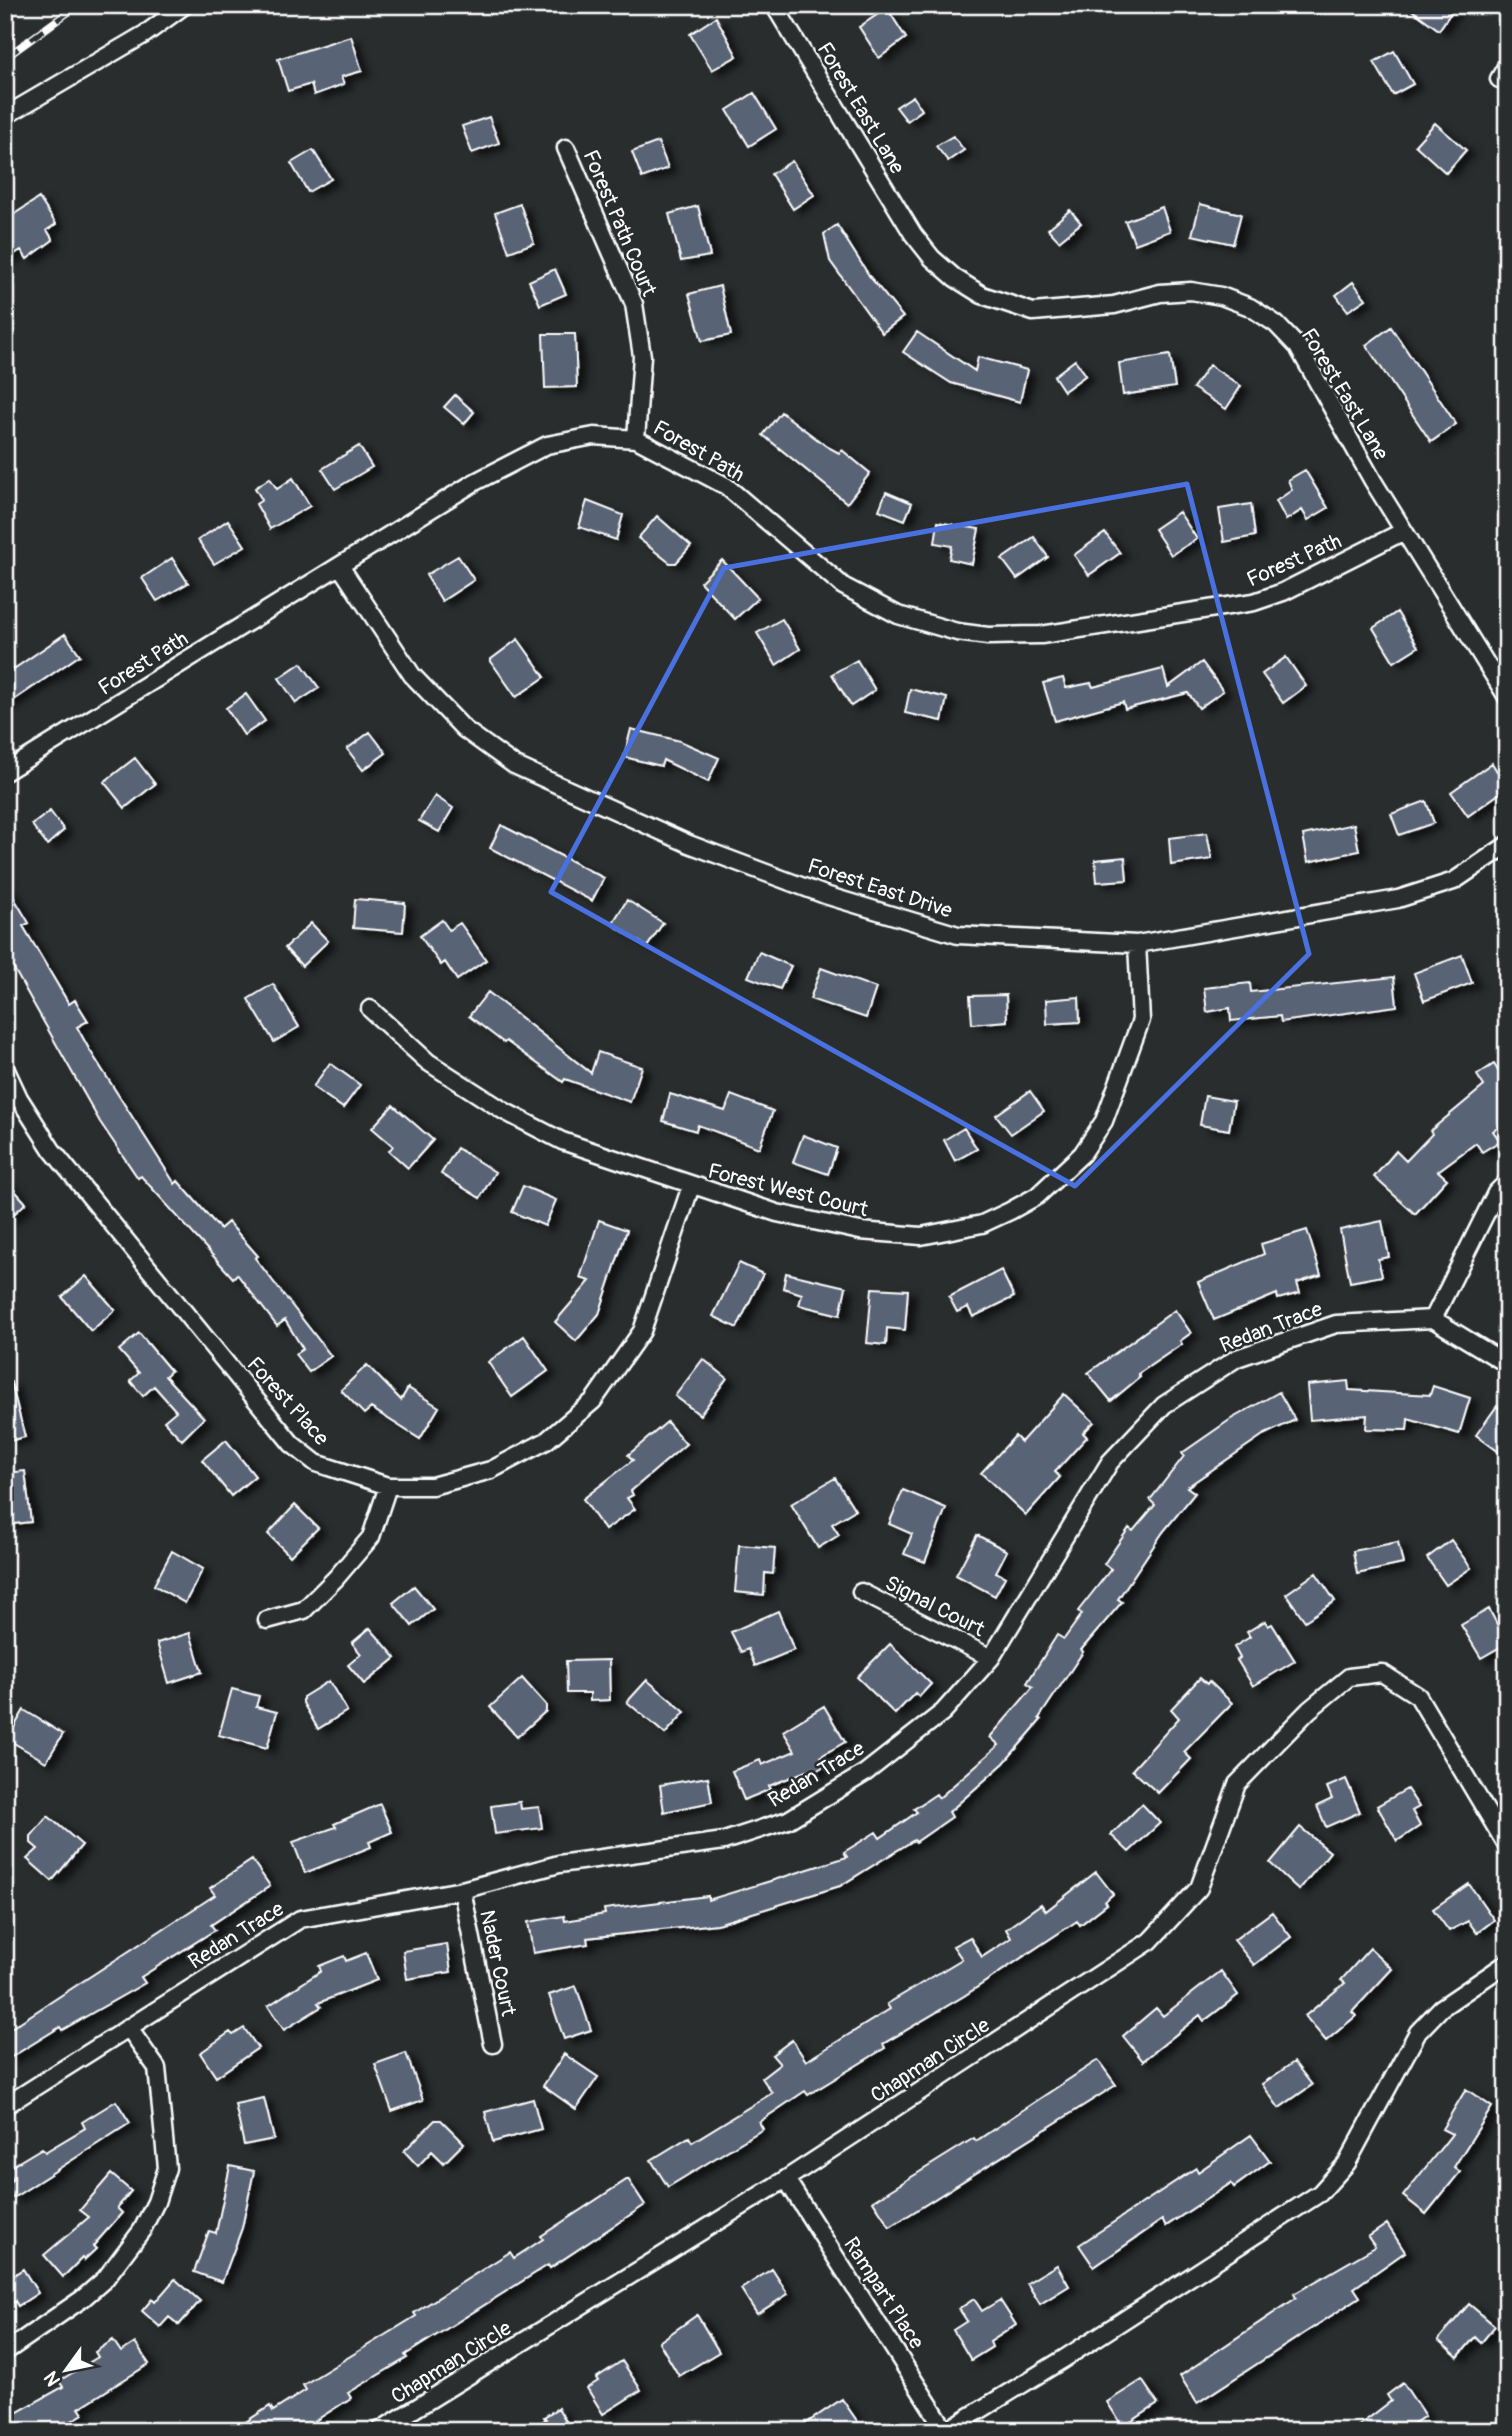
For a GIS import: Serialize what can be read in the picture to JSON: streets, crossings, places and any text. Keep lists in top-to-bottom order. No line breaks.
{"streets":{"street":["Forest East Lane","Forest Path Court","Forest Path","Forest East Drive","Forest West Court","Redan Trace","Forest Place","Signal Court","Nader Court","Chapman Circle","Rampart Place"]},"crossings":[["Forest East Lane","Forest Path"],["Forest Path Court","Forest Path"],["Forest Path","Forest East Drive"],["Forest East Drive","Forest West Court"],["Forest West Court","Forest Place"],["Redan Trace","Signal Court"],["Redan Trace","Nader Court"],["Chapman Circle","Rampart Place"]],"north":"bottom left"}
